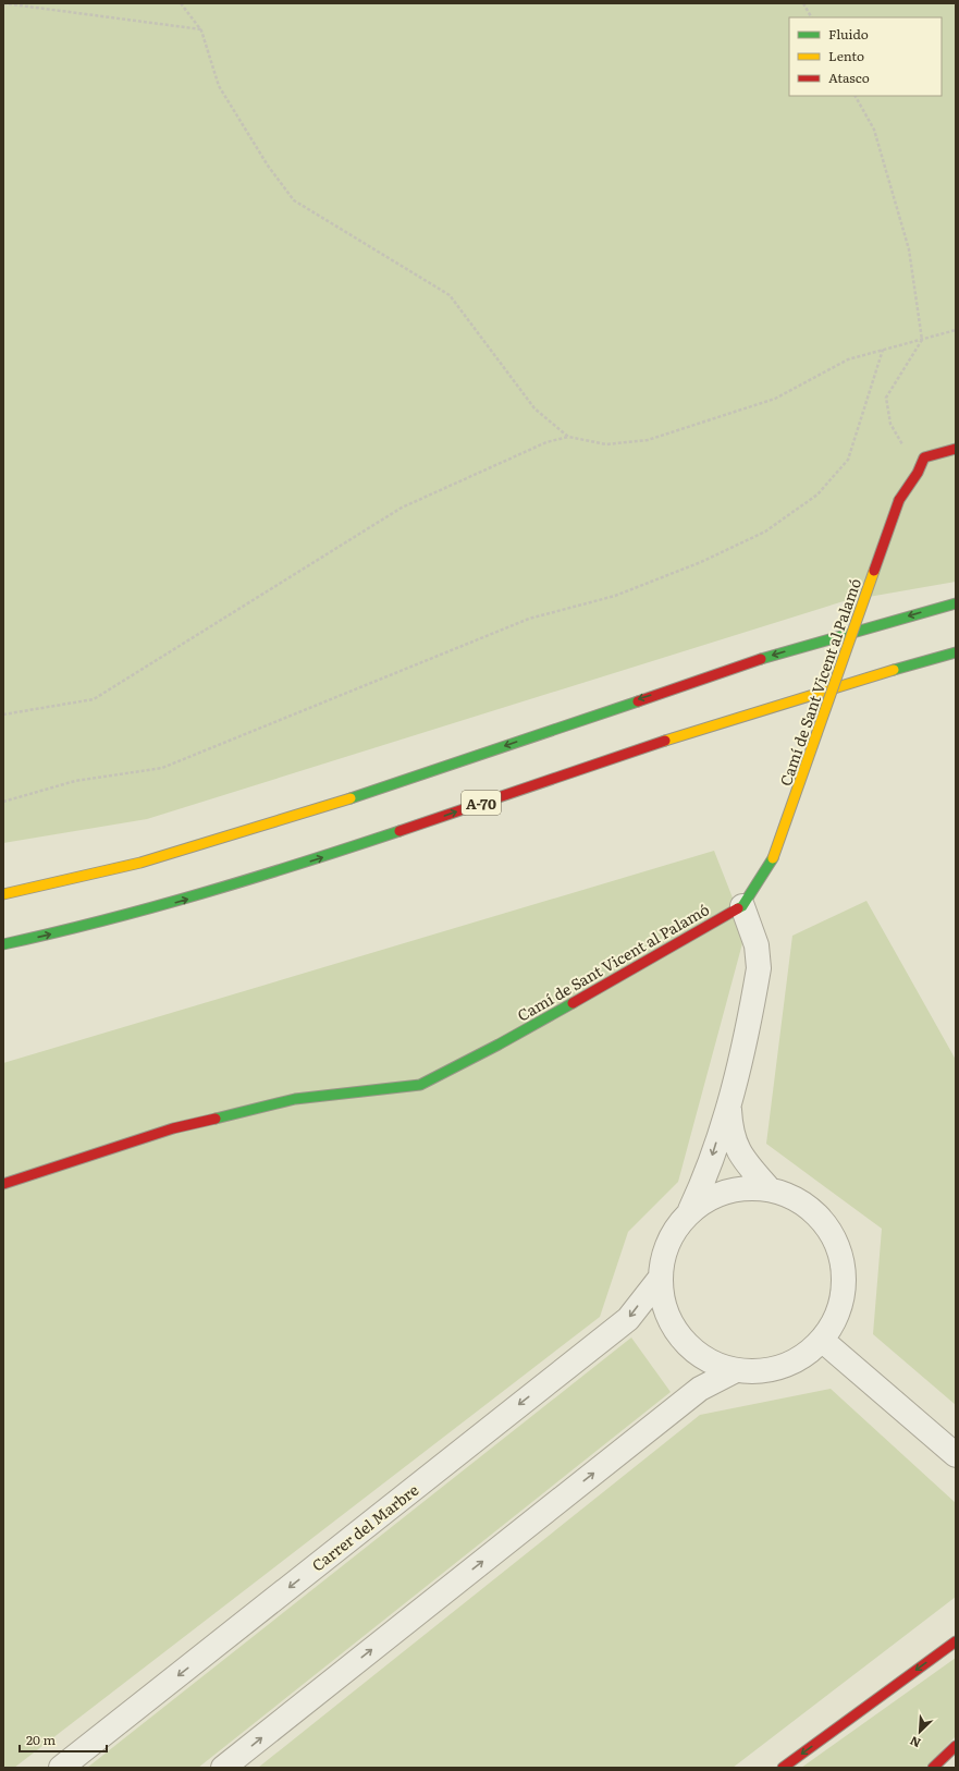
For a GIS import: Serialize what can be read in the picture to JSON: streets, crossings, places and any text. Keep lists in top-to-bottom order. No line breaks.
{"streets":{"main road":["Camí de Sant Vicent al Palamó","A-70"],"street":["Carrer del Marbre"]},"legend":["Fluido","Lento","Atasco"],"scale_bar":"20 m","north":"bottom left"}
